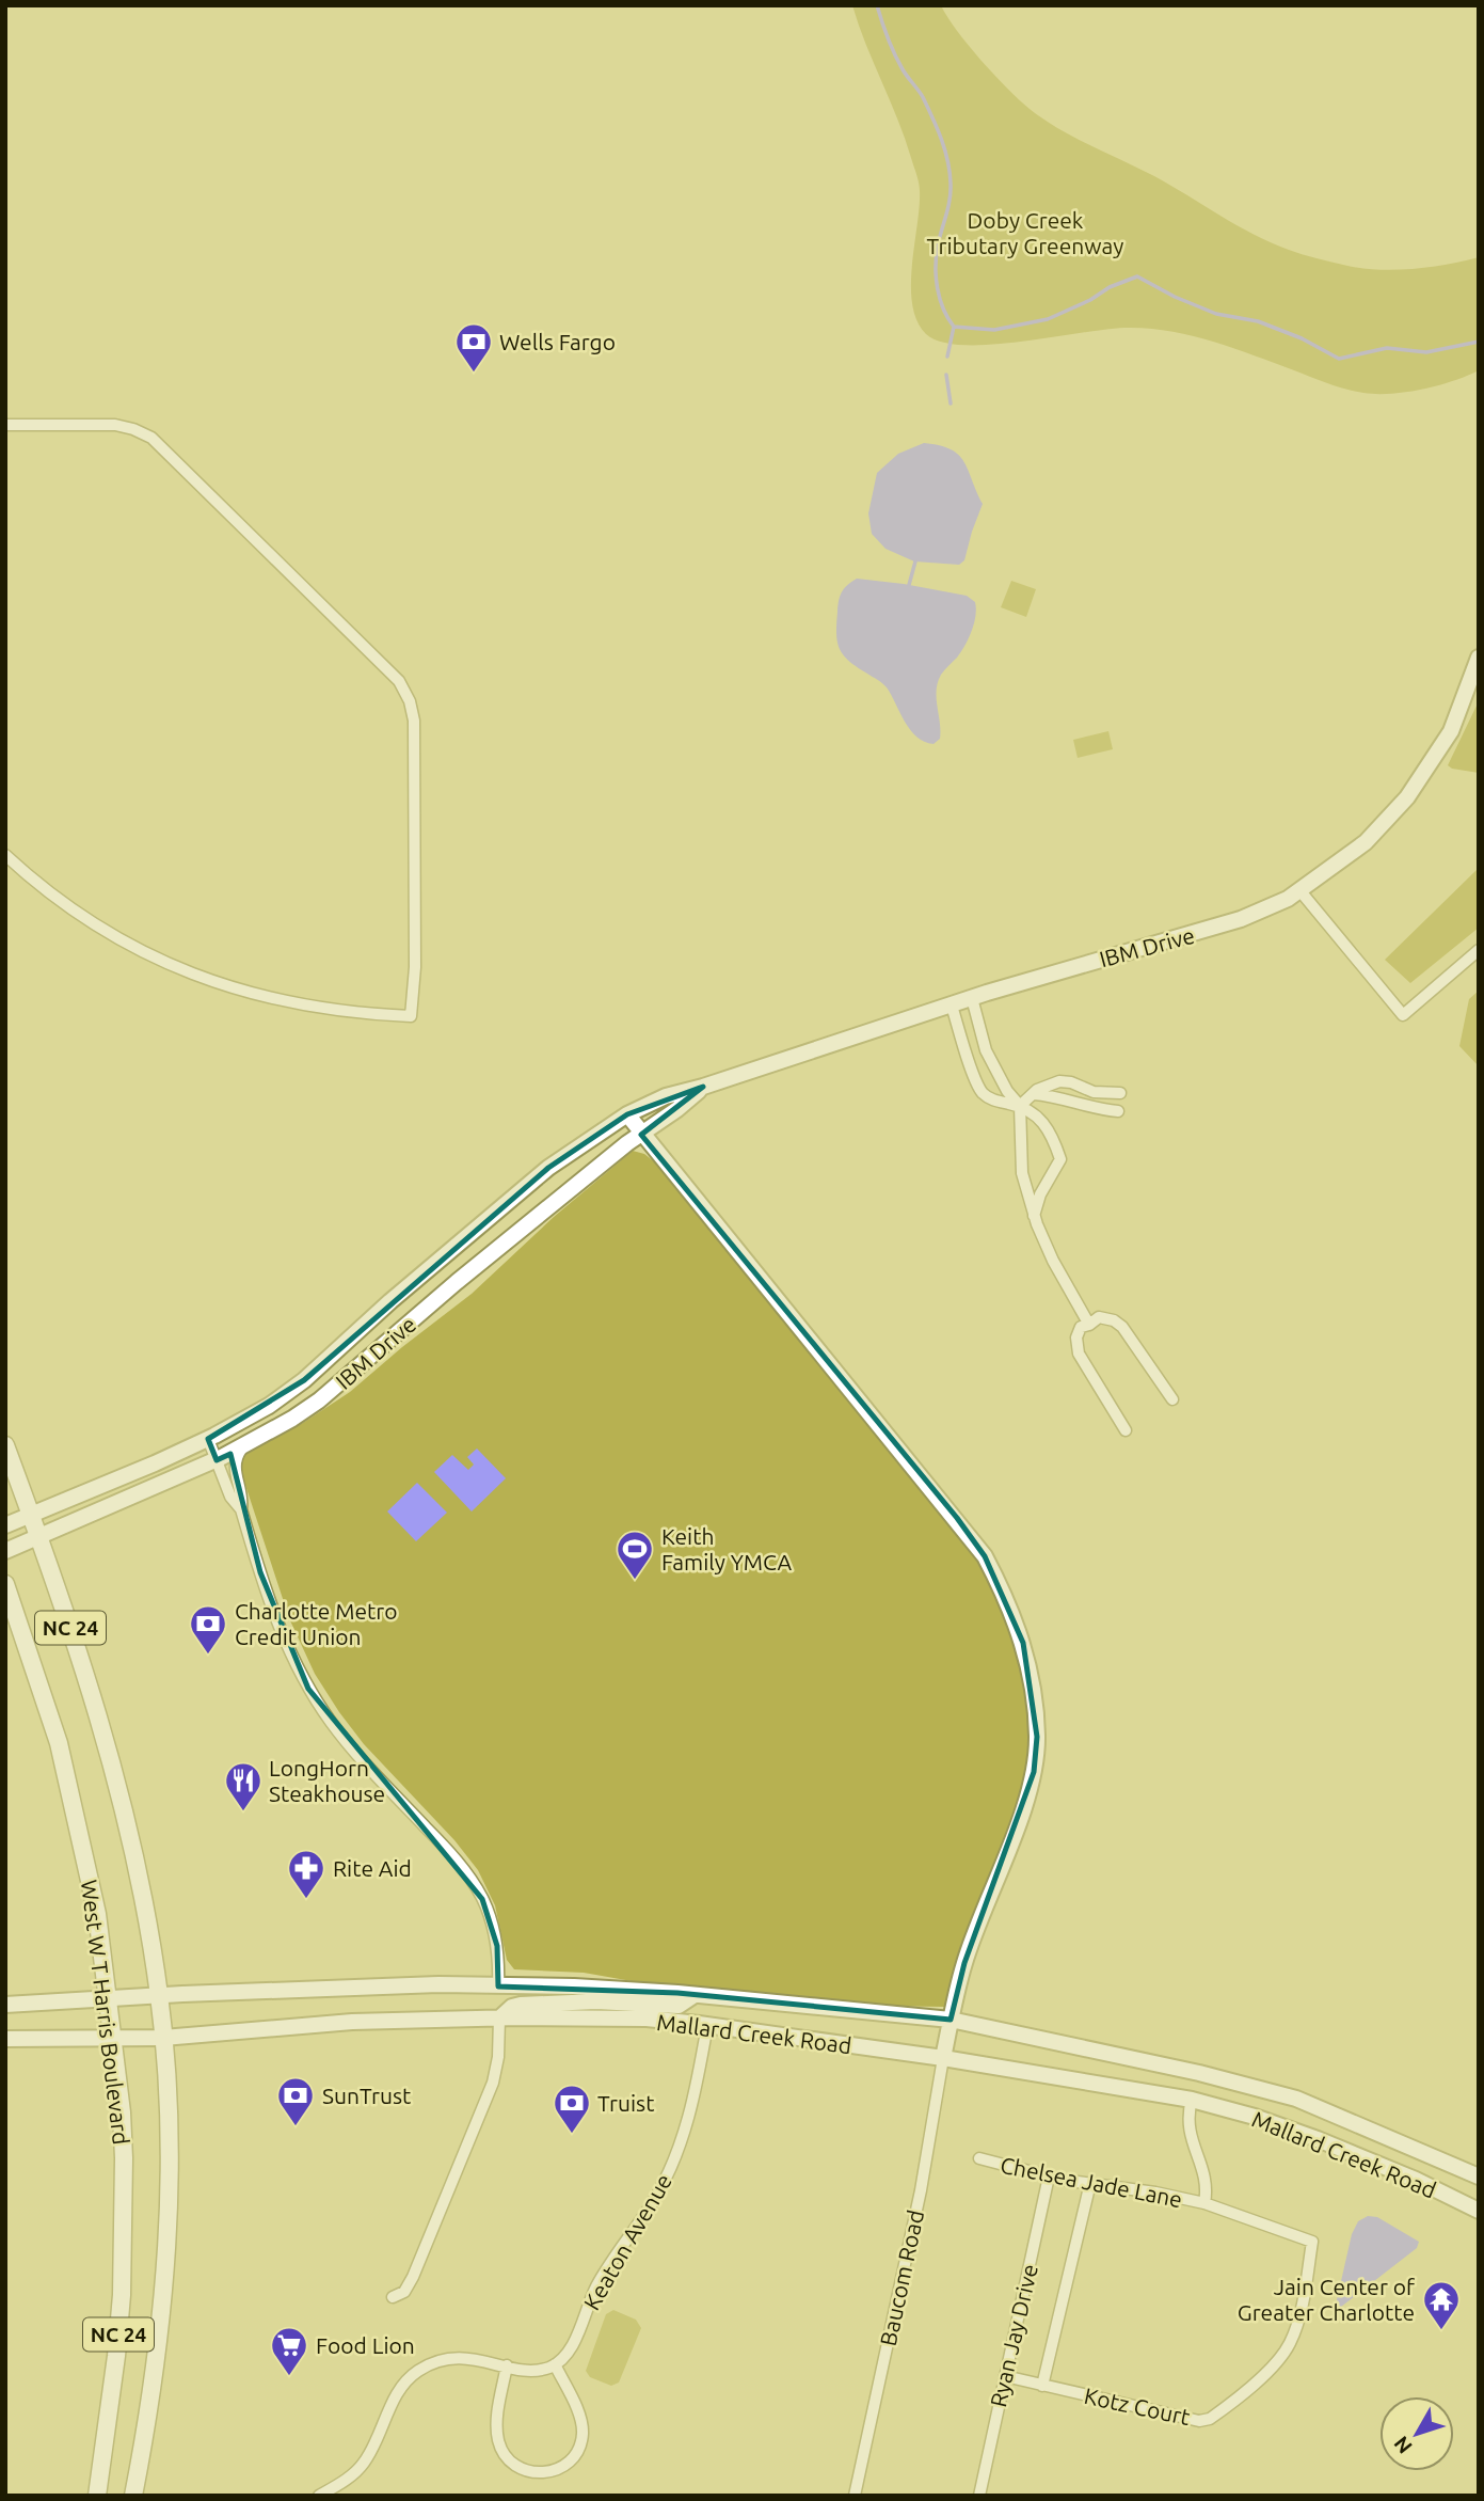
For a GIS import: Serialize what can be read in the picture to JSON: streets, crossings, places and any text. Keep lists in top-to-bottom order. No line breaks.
{"streets":{"main road":["NC 24","West W T Harris Boulevard"],"street":["IBM Drive","Mallard Creek Road","Chelsea Jade Lane","Keaton Avenue","Baucom Road","Ryan Jay Drive","Kotz Court"]},"crossings":[["IBM Drive","West W T Harris Boulevard"],["West W T Harris Boulevard","Mallard Creek Road"],["Mallard Creek Road","Keaton Avenue"],["Mallard Creek Road","Baucom Road"],["Chelsea Jade Lane","Ryan Jay Drive"],["Chelsea Jade Lane","Kotz Court"],["Ryan Jay Drive","Kotz Court"]],"parks":["Doby Creek Tributary Greenway"],"places":{"bank":["Wells Fargo","Charlotte Metro Credit Union","SunTrust","Truist"],"sports":["Keith Family YMCA"],"restaurant":["LongHorn Steakhouse"],"pharmacy":["Rite Aid"],"temple":["Jain Center of Greater Charlotte"],"supermarket":["Food Lion"]},"north":"bottom left"}
